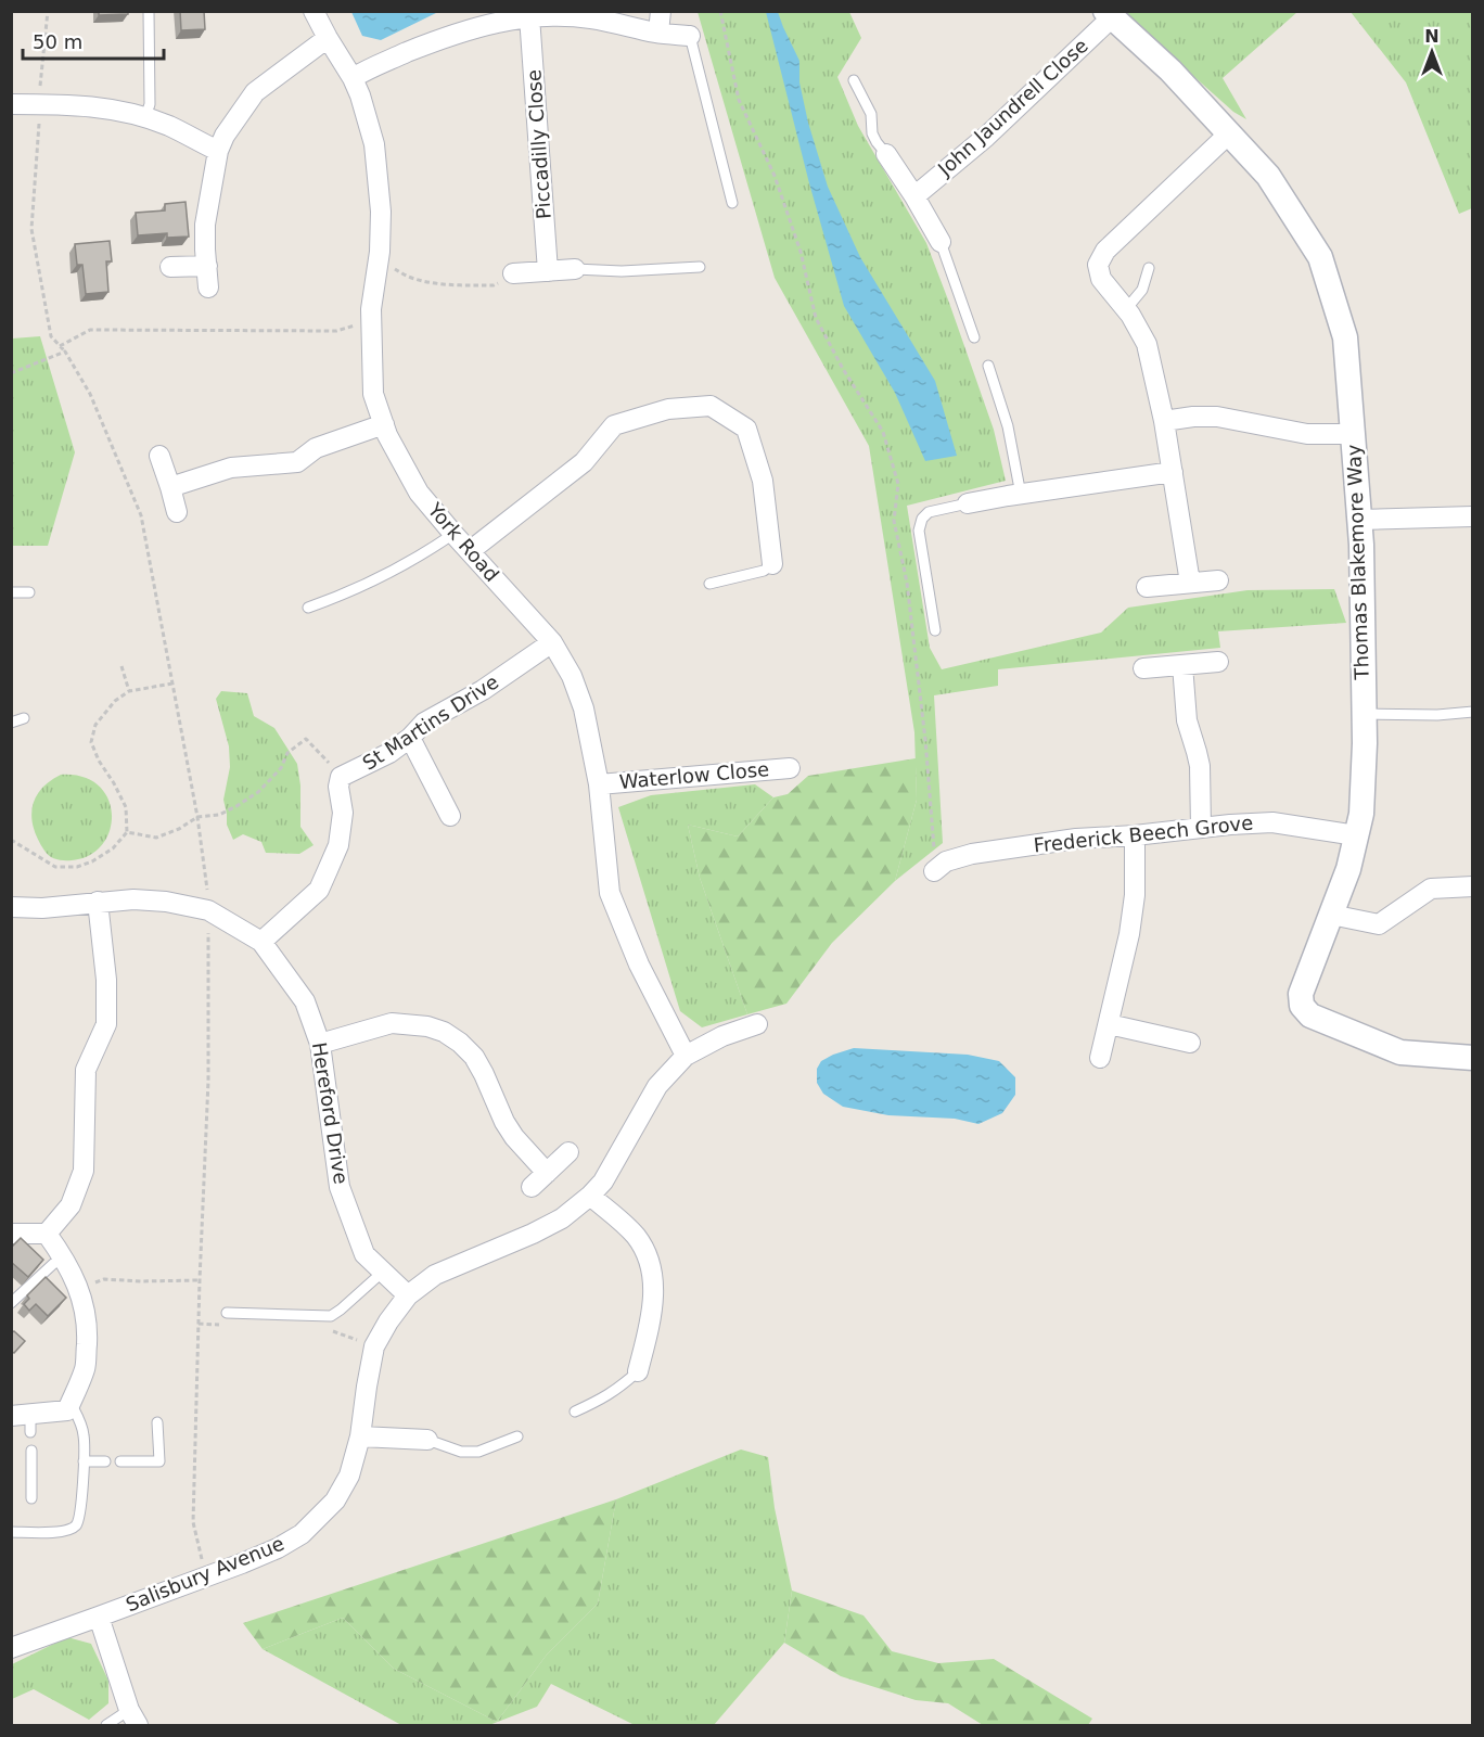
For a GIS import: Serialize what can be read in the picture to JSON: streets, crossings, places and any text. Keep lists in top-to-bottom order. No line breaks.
{"streets":{"street":["John Jaundrell Close","Piccadilly Close","York Road","Thomas Blakemore Way","St Martins Drive","Waterlow Close","Frederick Beech Grove","Hereford Drive","Salisbury Avenue"]},"crossings":[["John Jaundrell Close","Thomas Blakemore Way"],["York Road","St Martins Drive"],["York Road","Waterlow Close"],["York Road","Salisbury Avenue"],["Thomas Blakemore Way","Frederick Beech Grove"],["St Martins Drive","Hereford Drive"],["Hereford Drive","Salisbury Avenue"]],"scale_bar":"50 m","north":"top"}
